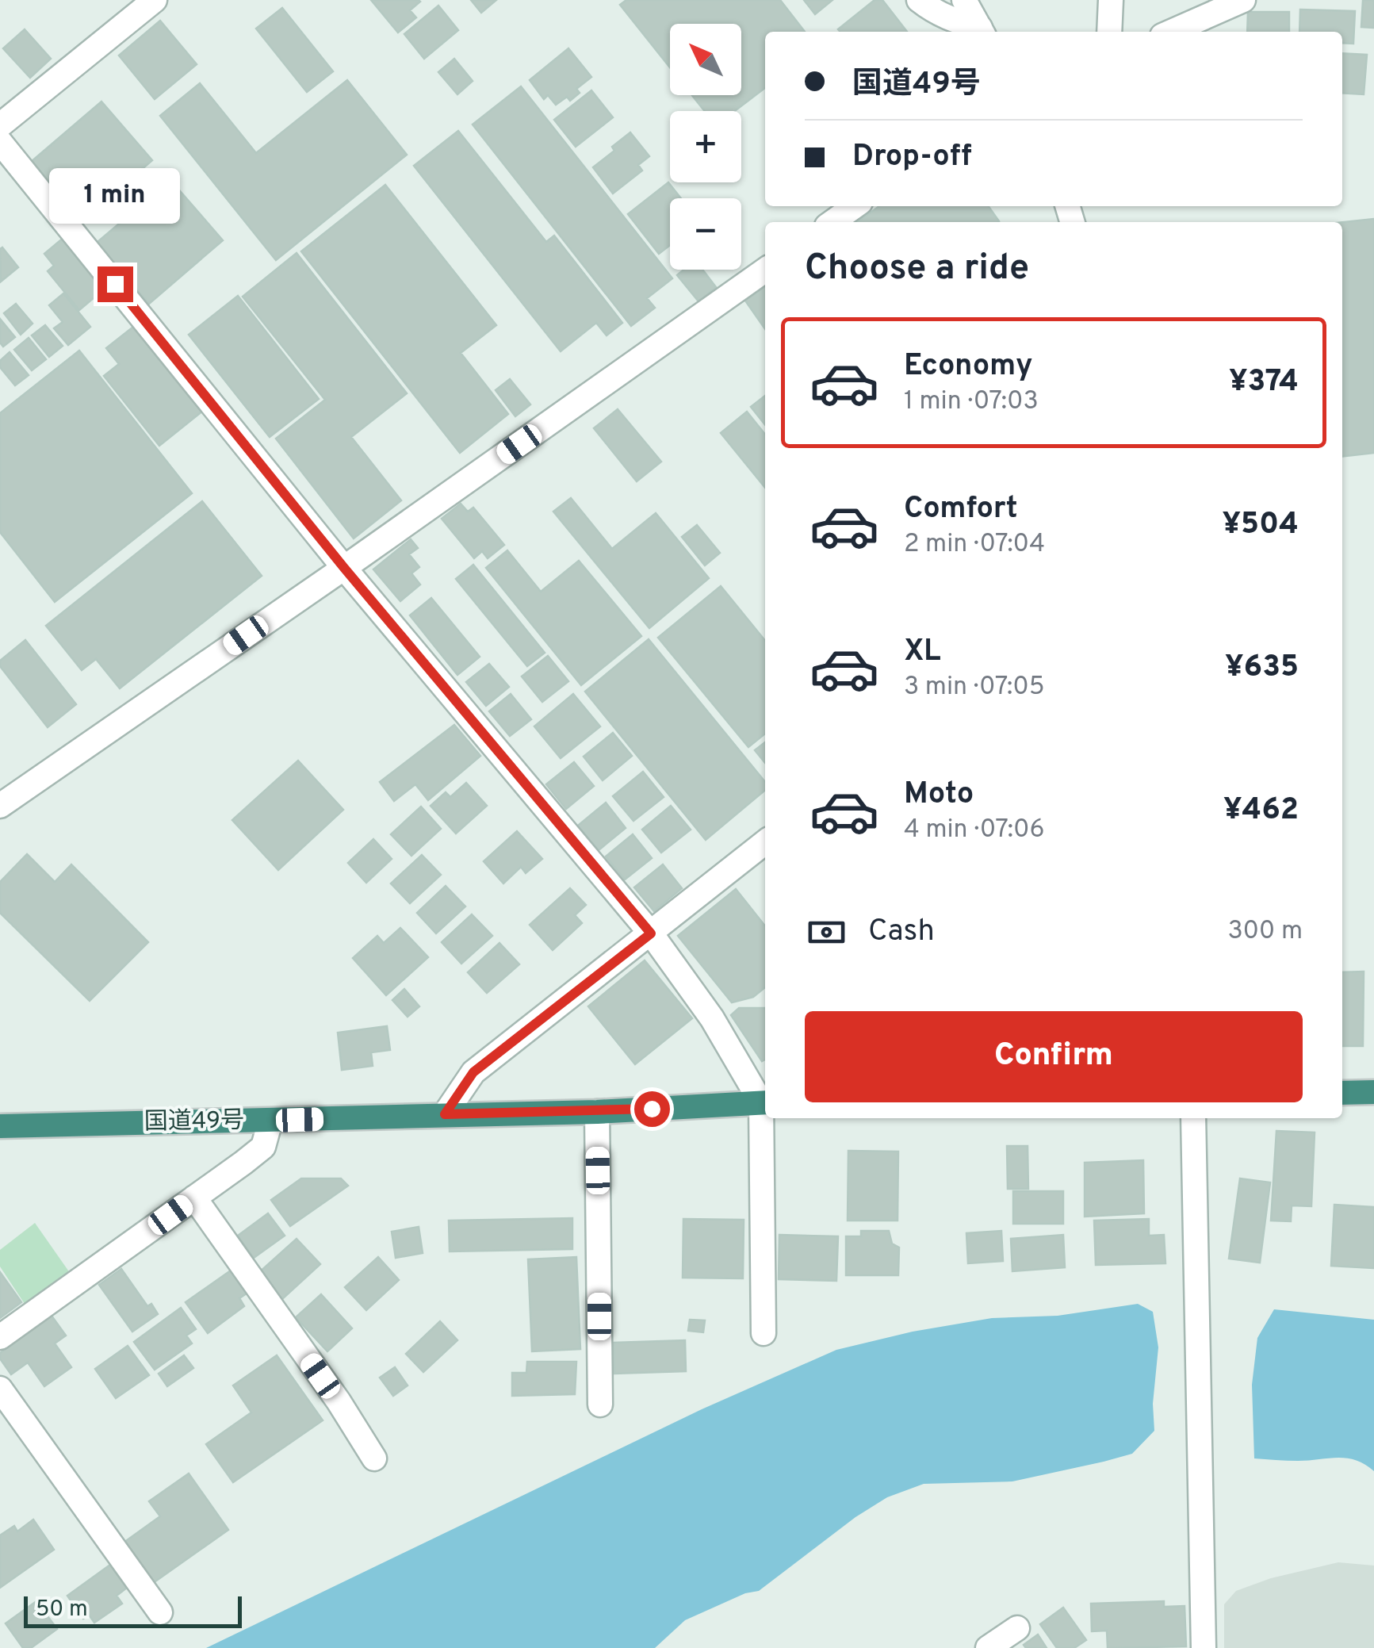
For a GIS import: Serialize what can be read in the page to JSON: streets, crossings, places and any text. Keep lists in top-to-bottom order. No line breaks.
{"streets":{"highway":["国道49号"]},"scale_bar":"50 m","north":"top left","page":{"map_buttons":["+","−"],"banner":["国道49号","Drop-off"],"bubble":"1 min","heading":"Choose a ride","list":[{"name":"Economy","note":"1 min · 07:03","value":"¥374"},{"name":"Comfort","note":"2 min · 07:04","value":"¥504"},{"name":"XL","note":"3 min · 07:05","value":"¥635"},{"name":"Moto","note":"4 min · 07:06","value":"¥462"}],"pay":["Cash","300 m"],"buttons":"Confirm","scale":"50 m"}}
